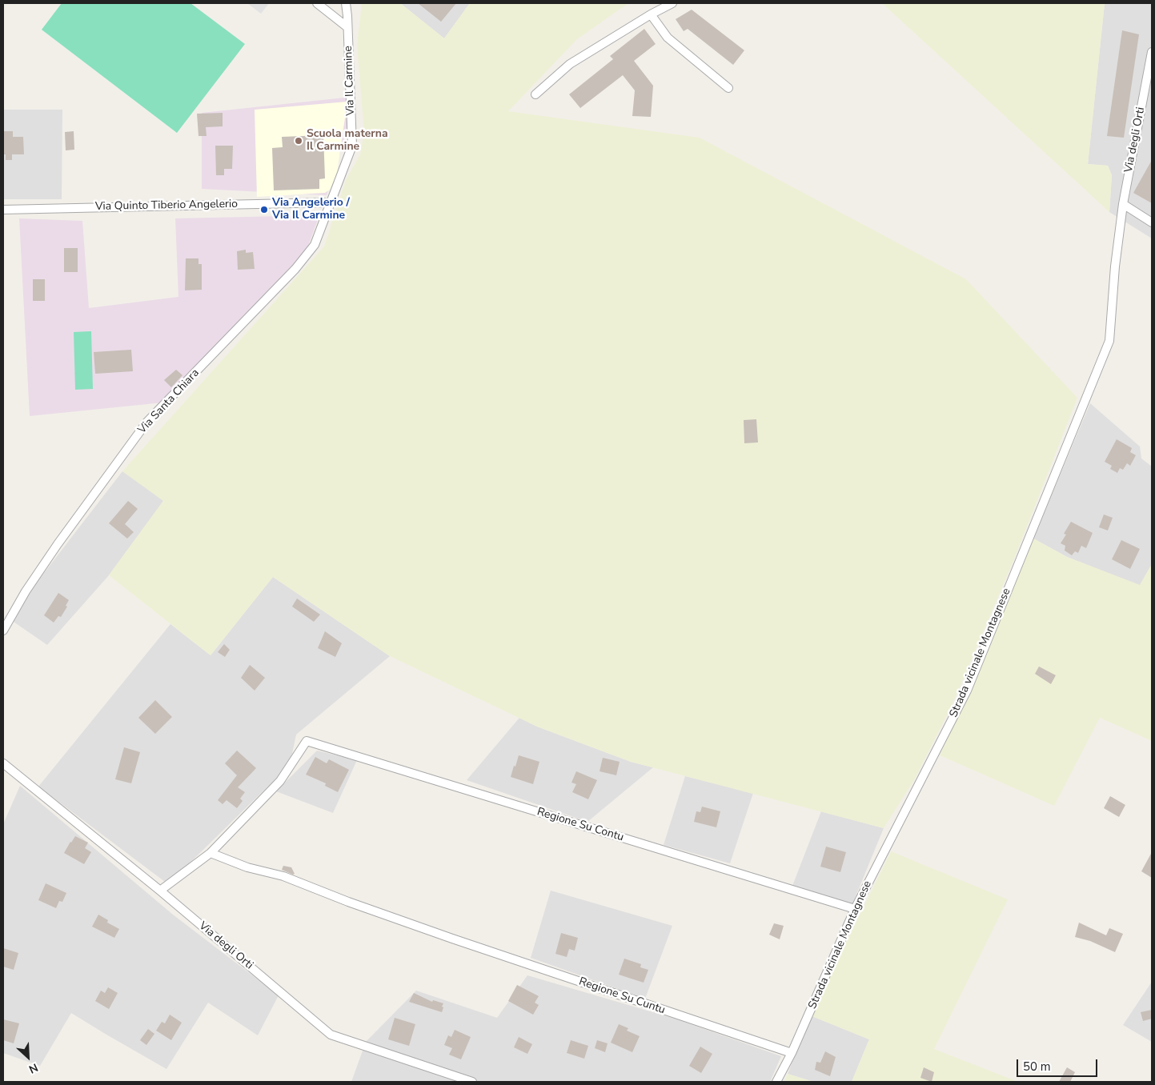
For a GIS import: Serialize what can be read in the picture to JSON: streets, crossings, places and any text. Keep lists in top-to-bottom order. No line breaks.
{"streets":{"street":["Via Il Carmine","Via degli Orti","Via Quinto Tiberio Angelerio","Via Santa Chiara","Strada vicinale Montagnese","Regione Su Contu","Regione Su Cuntu"]},"crossings":[["Via Il Carmine","Via Quinto Tiberio Angelerio"],["Via Il Carmine","Via Santa Chiara"],["Via degli Orti","Strada vicinale Montagnese"],["Via Quinto Tiberio Angelerio","Via Santa Chiara"],["Strada vicinale Montagnese","Regione Su Contu"],["Strada vicinale Montagnese","Regione Su Cuntu"],["Regione Su Contu","Regione Su Cuntu"]],"places":["Scuola materna Il Carmine","Via Angelerio / Via Il Carmine"],"scale_bar":"50 m","north":"bottom right"}
